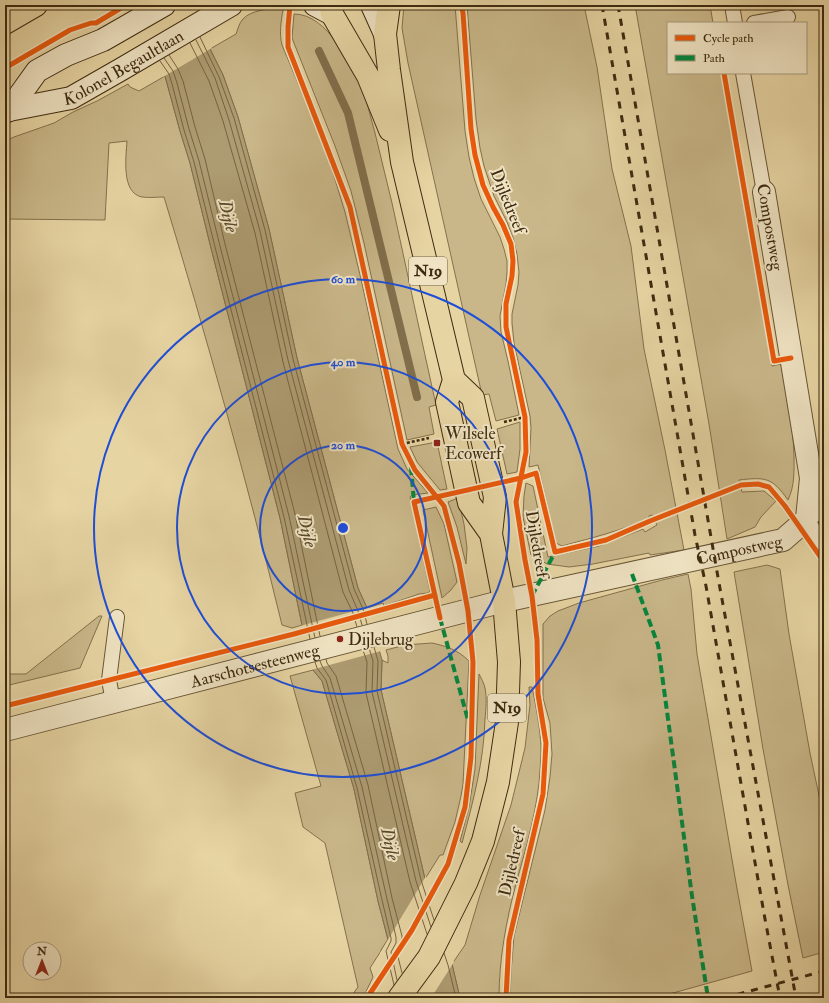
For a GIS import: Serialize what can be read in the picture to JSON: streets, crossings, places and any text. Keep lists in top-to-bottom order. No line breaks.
{"streets":{"main road":["N19"],"street":["Kolonel Begaultlaan","Compostweg","Aarschotsesteenweg"],"cycle path":["Dijledreef"]},"crossings":[["Compostweg","N19"],["Compostweg","Aarschotsesteenweg"],["N19","Aarschotsesteenweg"]],"water":["Dijle"],"places":{"transit":["Wilsele Ecowerf"],"other":["Dijlebrug"]},"legend":["Cycle path","Path"],"north":"top","rings":["60 m","40 m","20 m"]}
